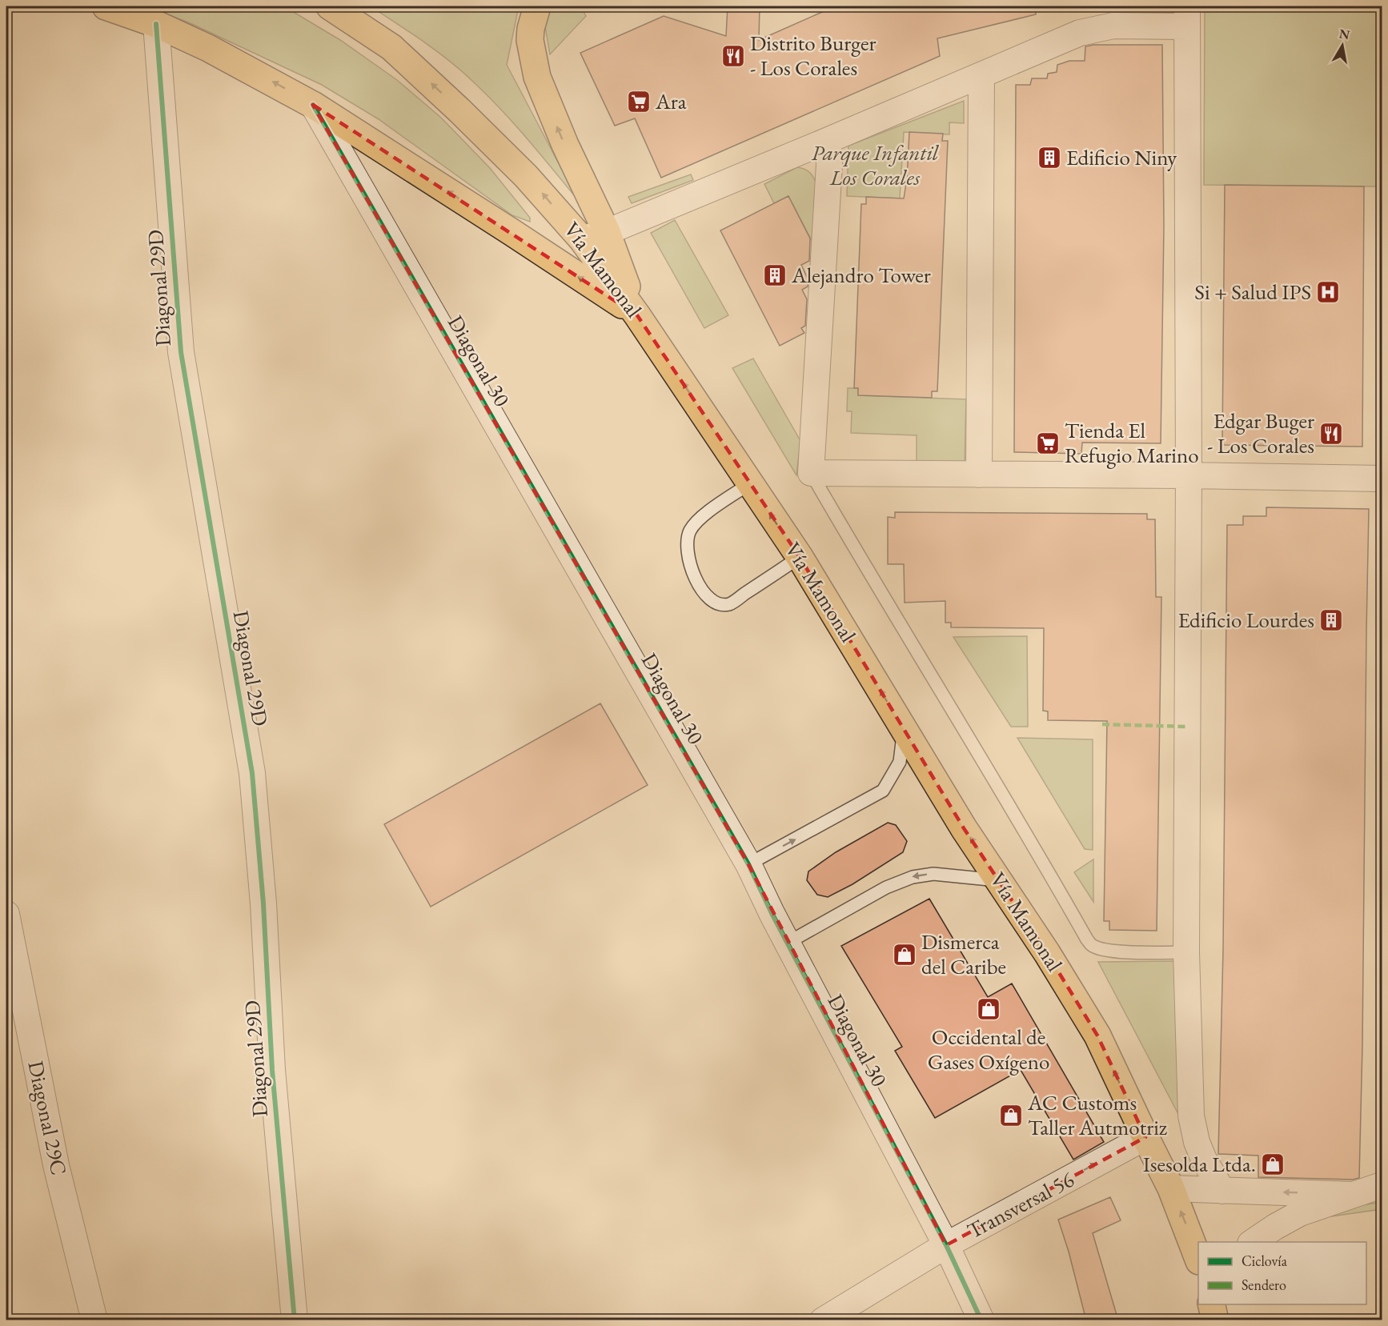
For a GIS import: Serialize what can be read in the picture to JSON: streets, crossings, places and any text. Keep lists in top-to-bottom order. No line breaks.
{"streets":{"main road":["Vía Mamonal"],"street":["Diagonal 29D","Diagonal 30","Diagonal 29C","Transversal 56"]},"crossings":[["Vía Mamonal","Transversal 56"],["Diagonal 30","Transversal 56"]],"one_way":["Transversal 56"],"parks":["Parque Infantil Los Corales"],"places":{"restaurant":["Distrito Burger - Los Corales","Edgar Buger - Los Corales"],"supermarket":["Ara","Tienda El Refugio Marino"],"building":["Edificio Niny","Alejandro Tower","Edificio Lourdes"],"hospital":["Si + Salud IPS"],"shop":["Dismerca del Caribe","Occidental de Gases Oxígeno","AC Customs Taller Autmotriz","Isesolda Ltda."]},"legend":["Ciclovía","Sendero"],"north":"top"}
